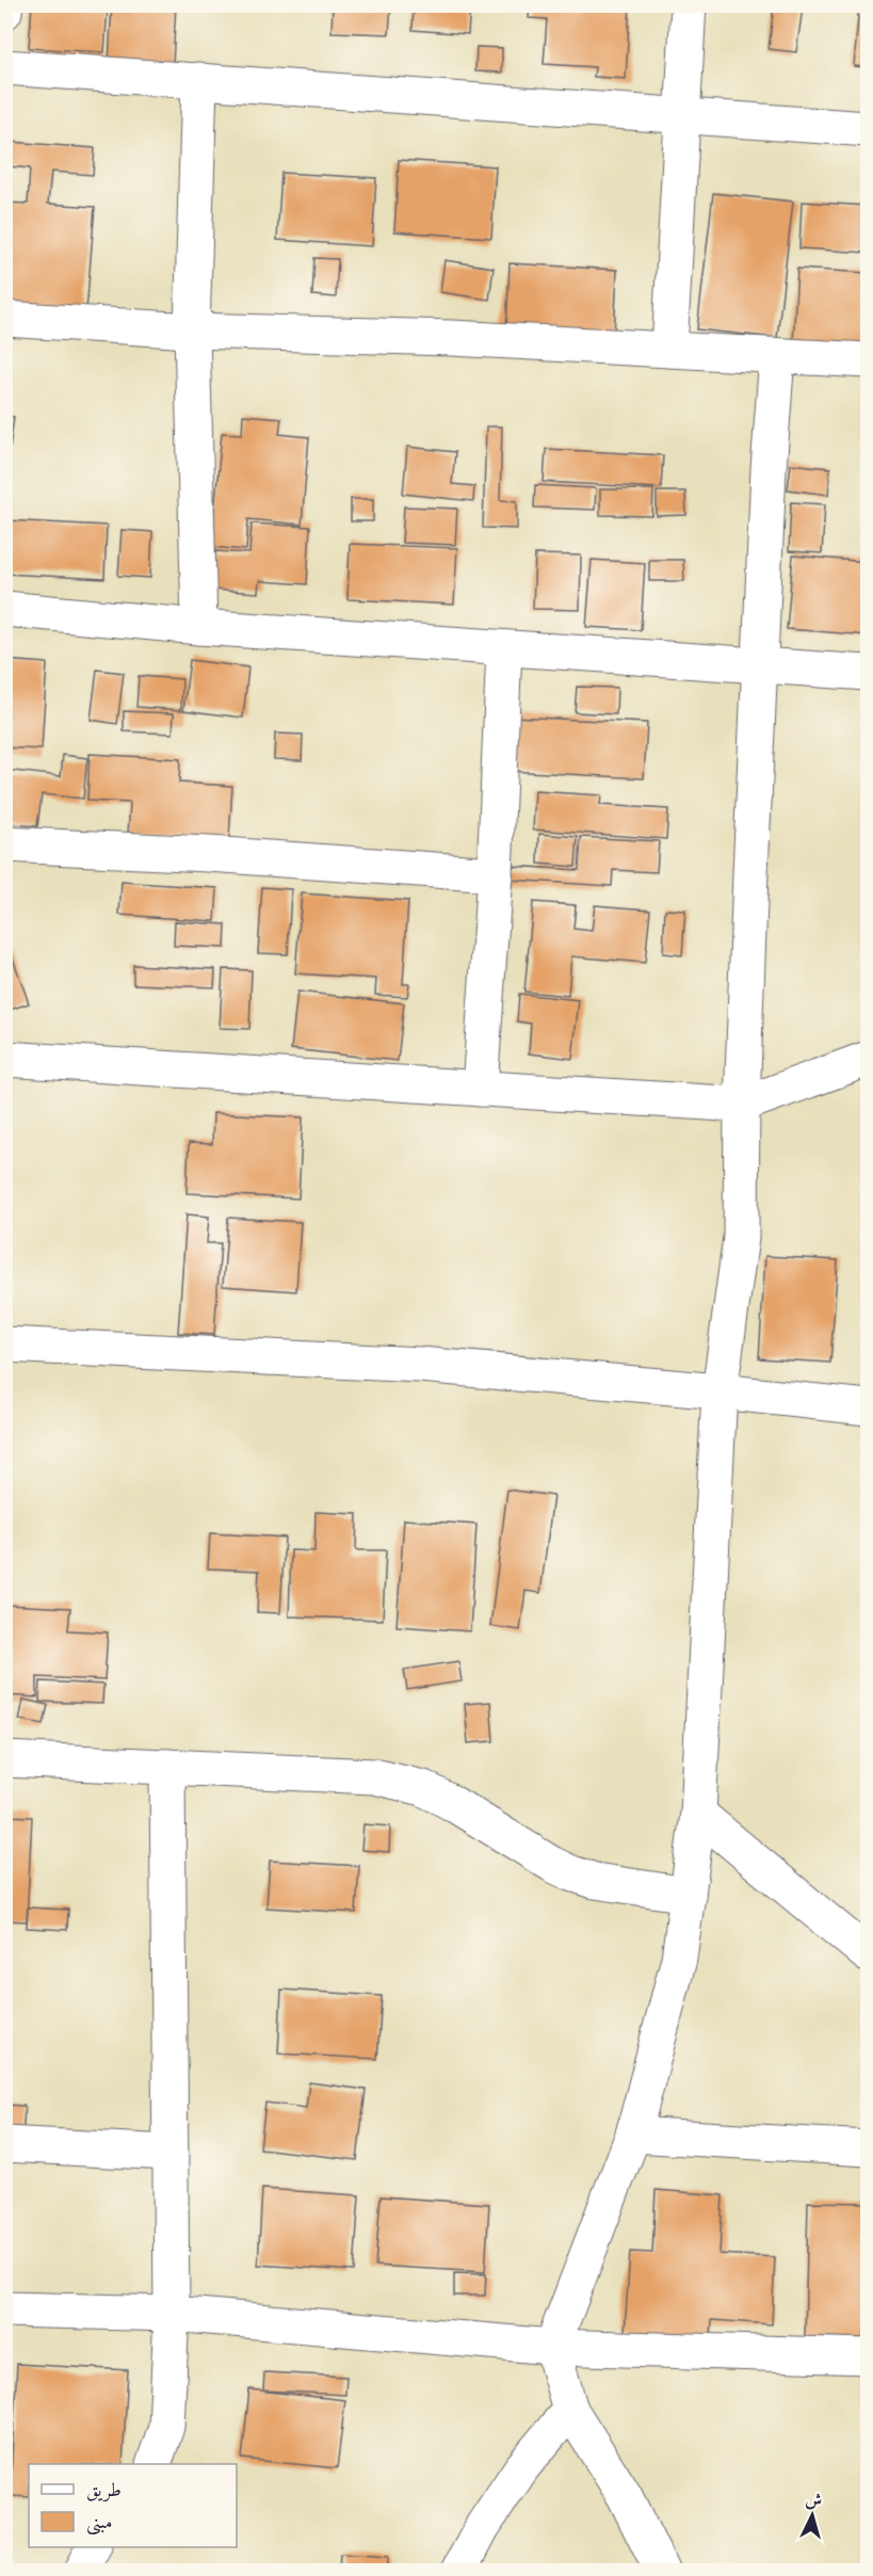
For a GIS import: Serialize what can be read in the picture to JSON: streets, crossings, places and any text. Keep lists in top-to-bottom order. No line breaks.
{"legend":["طريق","مبنى"],"north":"top"}
